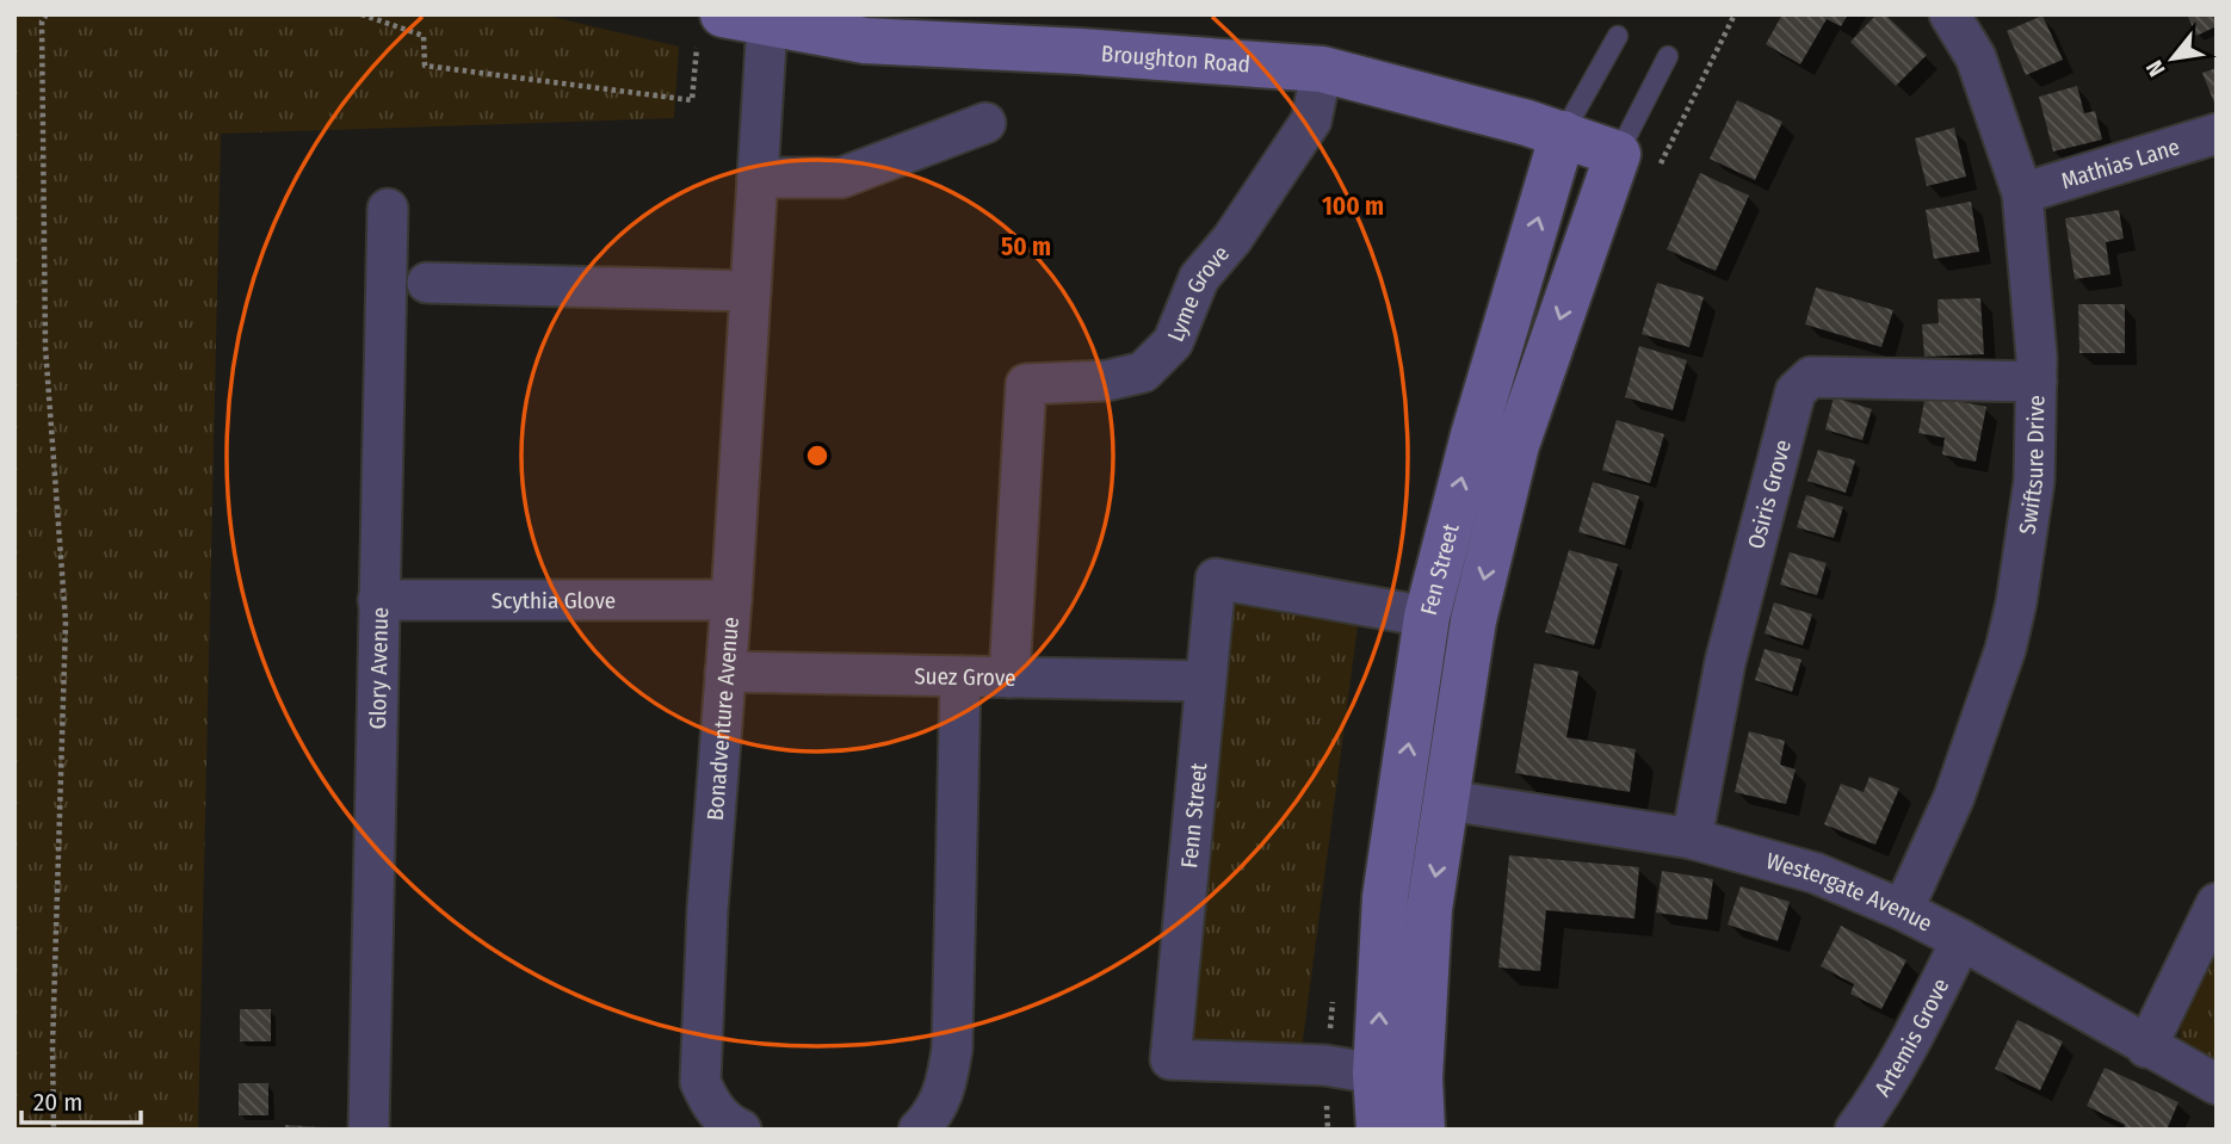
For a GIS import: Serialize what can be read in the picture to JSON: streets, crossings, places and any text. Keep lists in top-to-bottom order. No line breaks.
{"streets":{"street":["Broughton Road","Mathias Lane","Lyme Grove","Swiftsure Drive","Osiris Grove","Fen Street","Scythia Glove","Glory Avenue","Suez Grove","Bonadventure Avenue","Fenn Street","Westergate Avenue","Artemis Grove"]},"crossings":[["Broughton Road","Lyme Grove"],["Broughton Road","Fen Street"],["Broughton Road","Bonadventure Avenue"],["Mathias Lane","Swiftsure Drive"],["Lyme Grove","Suez Grove"],["Swiftsure Drive","Osiris Grove"],["Swiftsure Drive","Westergate Avenue"],["Osiris Grove","Westergate Avenue"],["Fen Street","Fenn Street"],["Fen Street","Westergate Avenue"],["Scythia Glove","Glory Avenue"],["Scythia Glove","Bonadventure Avenue"],["Suez Grove","Bonadventure Avenue"],["Suez Grove","Fenn Street"],["Westergate Avenue","Artemis Grove"]],"scale_bar":"20 m","north":"bottom left","rings":["100 m","50 m"]}
